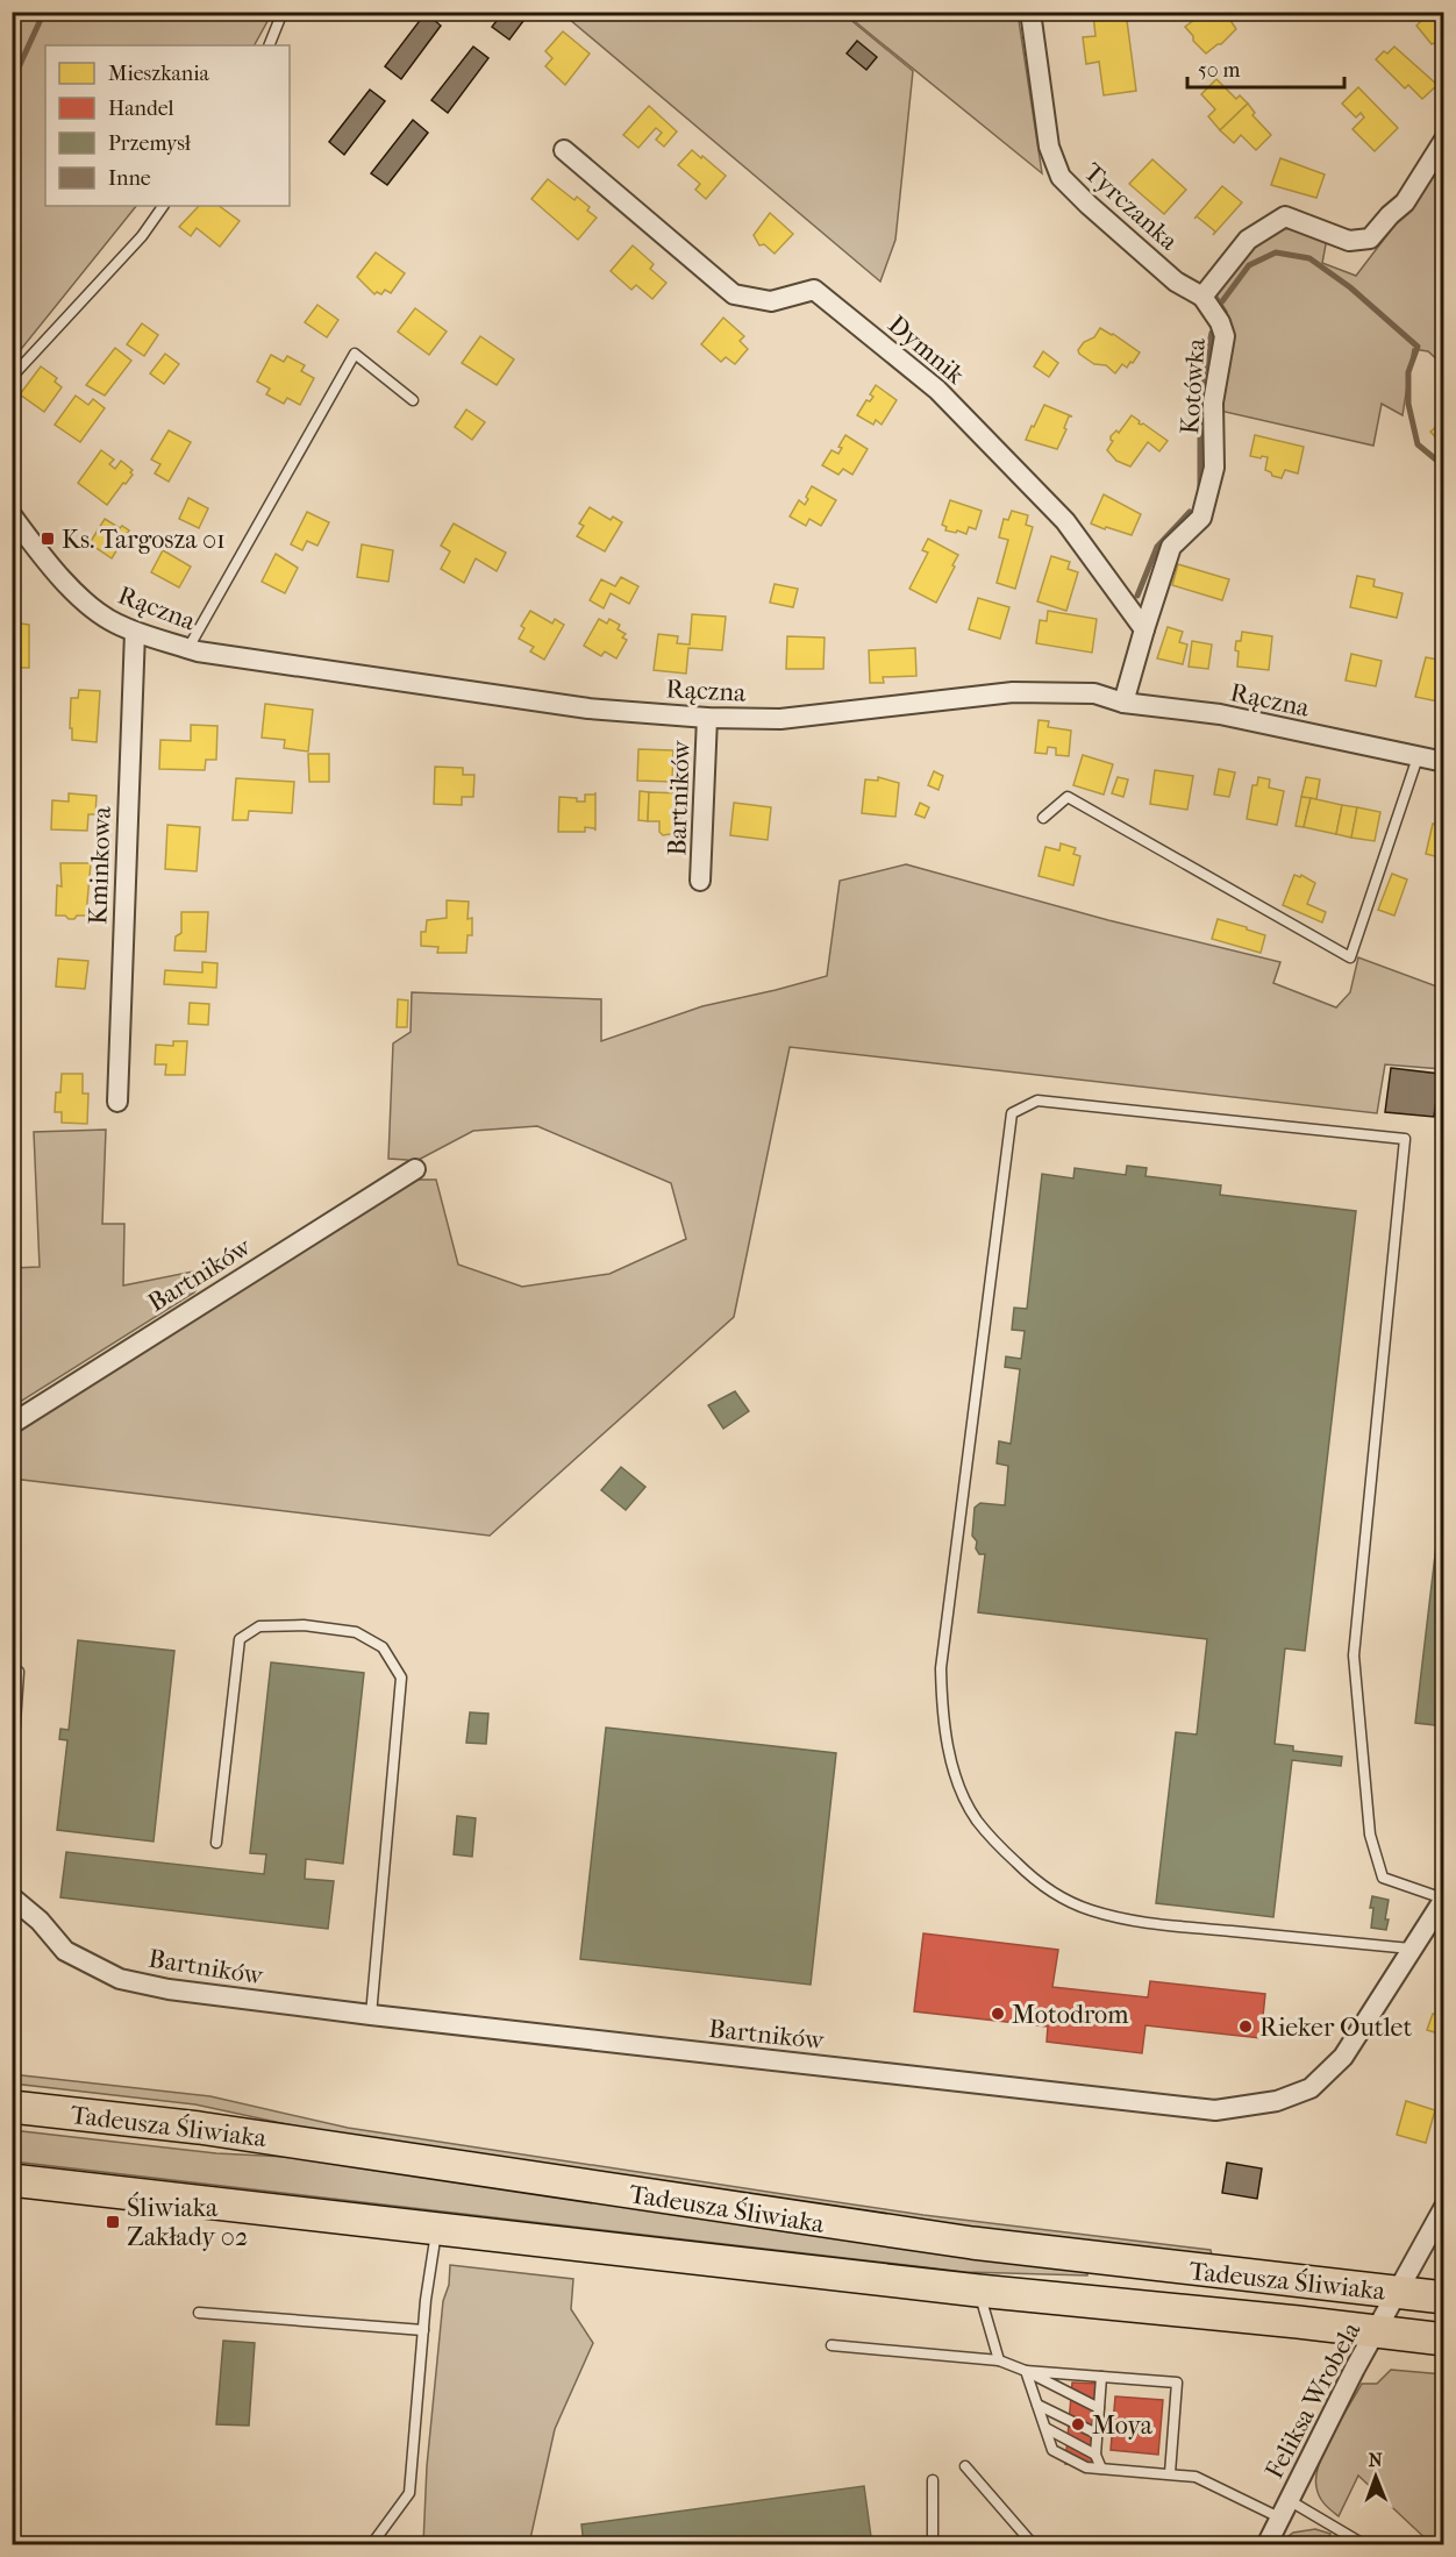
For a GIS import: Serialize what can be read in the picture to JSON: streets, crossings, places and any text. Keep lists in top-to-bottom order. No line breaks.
{"streets":{"main road":["Tadeusza Śliwiaka"],"street":["Tyrczanka","Dymnik","Kotówka","Rączna","Bartników","Kminkowa","Feliksa Wrobela"]},"crossings":[["Tyrczanka","Kotówka"],["Dymnik","Kotówka"],["Rączna","Bartników"],["Rączna","Kminkowa"],["Tadeusza Śliwiaka","Feliksa Wrobela"]],"places":{"transit":["Ks. Targosza 01","Śliwiaka Zakłady 02"],"other":["Motodrom","Rieker Outlet","Moya"]},"legend":["Mieszkania","Handel","Przemysł","Inne"],"scale_bar":"50 m","north":"top"}
